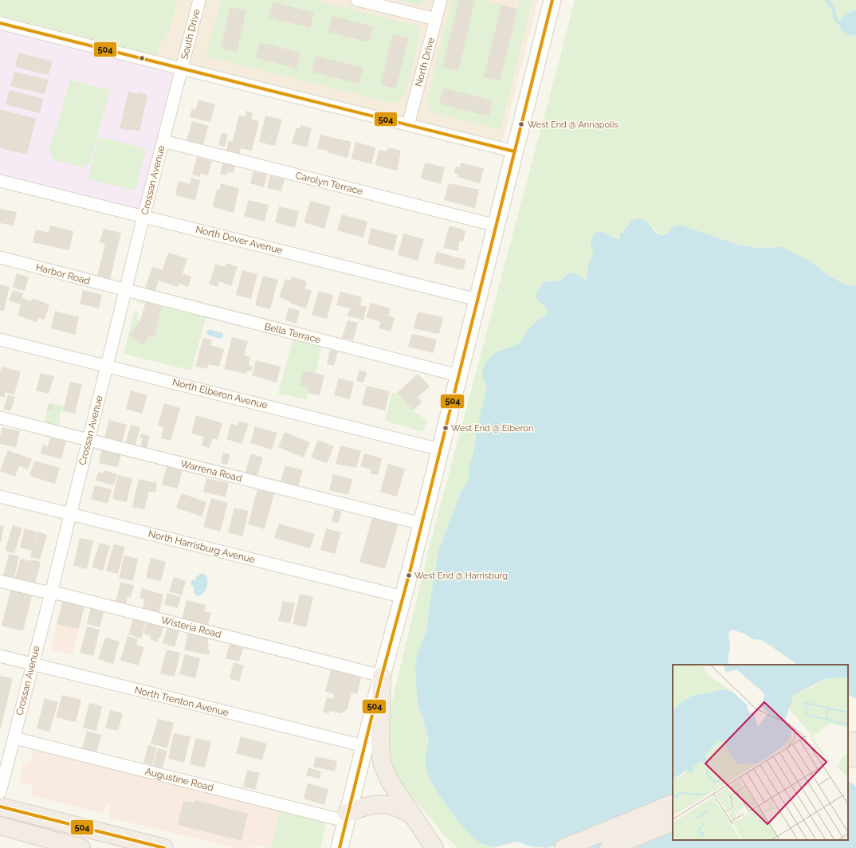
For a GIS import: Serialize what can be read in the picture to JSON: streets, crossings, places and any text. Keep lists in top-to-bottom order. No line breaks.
{"streets":{"street":["South Drive","North Drive","Crossan Avenue","Carolyn Terrace","North Dover Avenue","Harbor Road","Bella Terrace","North Elberon Avenue","Warrena Road","North Harrisburg Avenue","Wisteria Road","North Trenton Avenue","Augustine Road"]},"crossings":[["South Drive","Crossan Avenue"],["Crossan Avenue","Carolyn Terrace"],["Crossan Avenue","North Dover Avenue"],["Crossan Avenue","Harbor Road"],["Crossan Avenue","Bella Terrace"],["Crossan Avenue","North Elberon Avenue"],["Crossan Avenue","Warrena Road"],["Crossan Avenue","North Harrisburg Avenue"],["Crossan Avenue","Wisteria Road"],["Crossan Avenue","North Trenton Avenue"],["Crossan Avenue","Augustine Road"],["Harbor Road","Bella Terrace"]],"places":["West End @ Annapolis","West End @ Elberon","West End @ Harrisburg"],"lines":["transit line 504"]}
